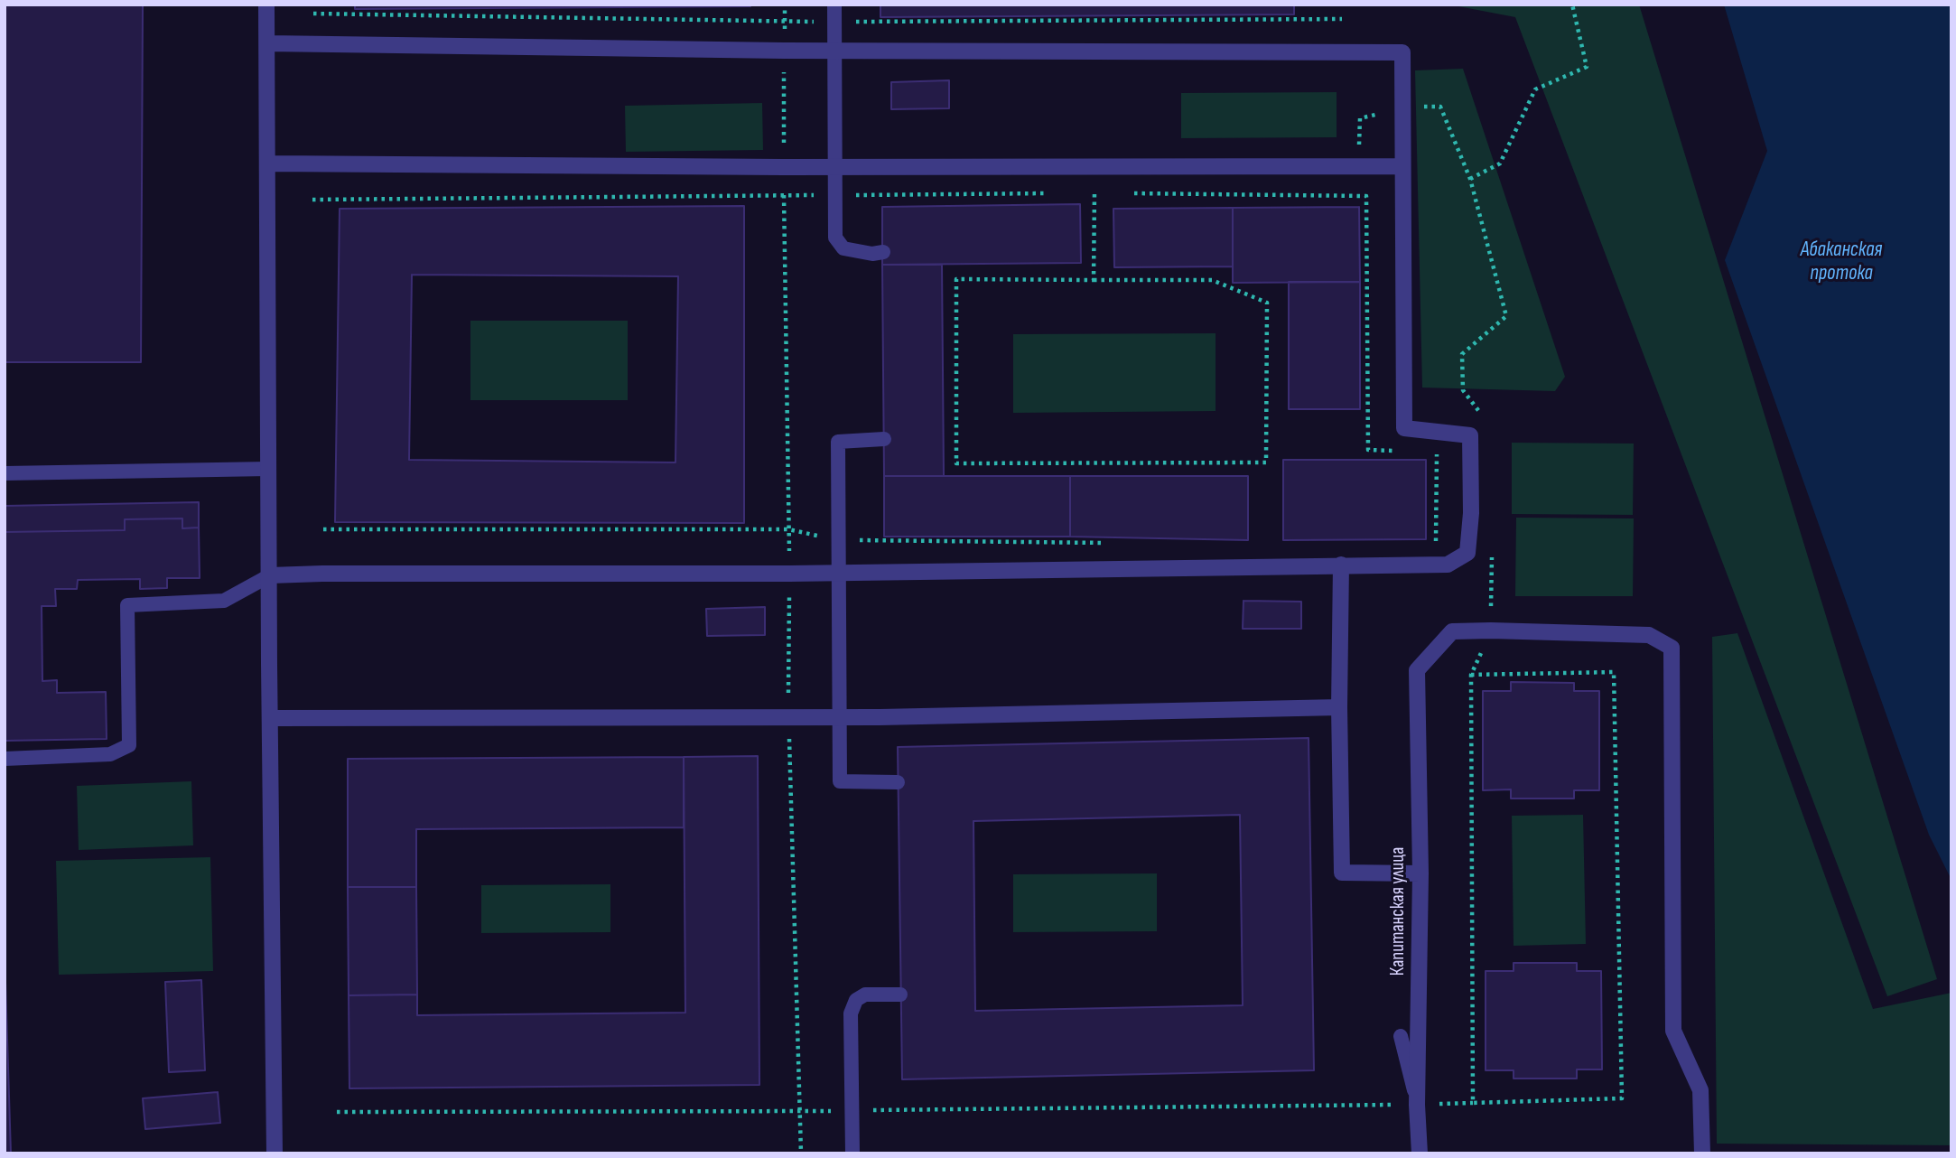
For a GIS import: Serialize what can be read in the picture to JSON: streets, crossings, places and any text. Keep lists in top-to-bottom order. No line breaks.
{"streets":{"street":["Капитанская улица"]},"water":["Абаканская протока"]}
